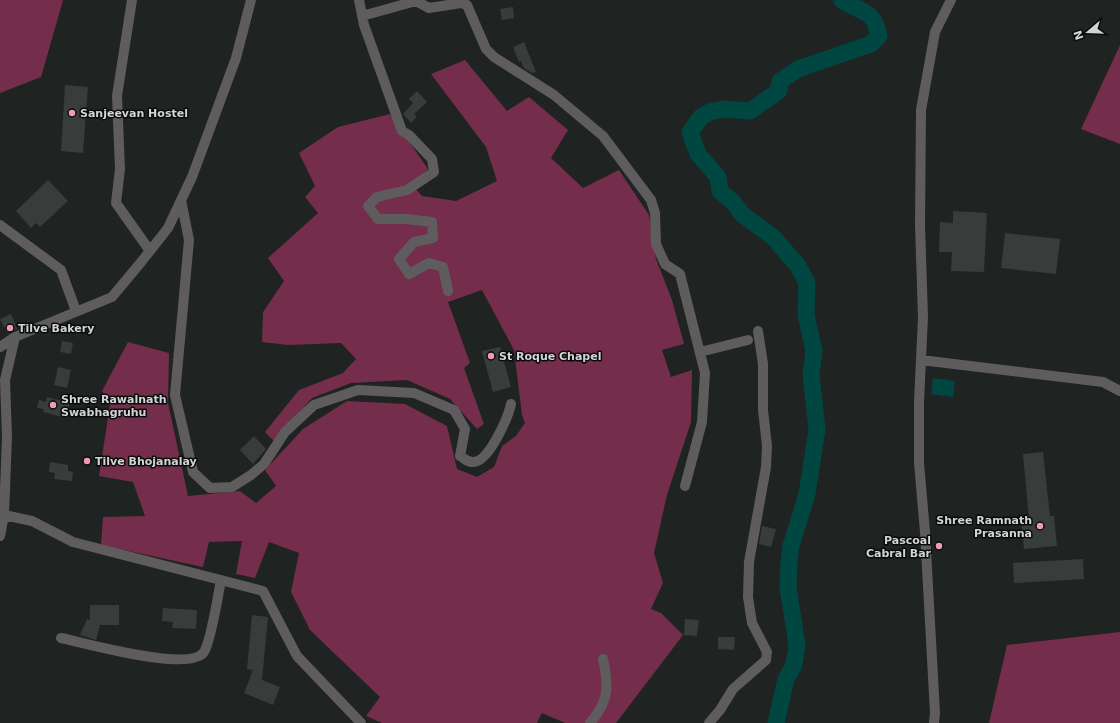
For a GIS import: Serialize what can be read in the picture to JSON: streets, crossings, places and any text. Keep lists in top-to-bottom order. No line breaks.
{"places":["Sanjeevan Hostel","Tilve Bakery","St Roque Chapel","Shree Rawalnath Swabhagruhu","Tilve Bhojanalay","Shree Ramnath Prasanna","Pascoal Cabral Bar"],"north":"left"}
